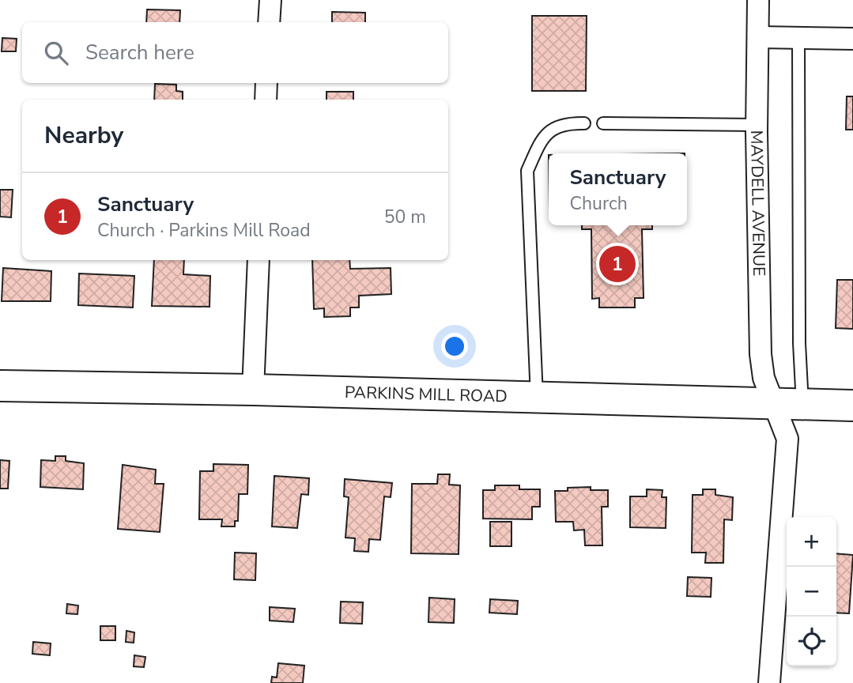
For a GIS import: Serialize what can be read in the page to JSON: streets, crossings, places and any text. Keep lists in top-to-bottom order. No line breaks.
{"streets":{"street":["MAYDELL AVENUE","PARKINS MILL ROAD"]},"crossings":[["MAYDELL AVENUE","PARKINS MILL ROAD"]],"page":{"search":"Search here","heading":"Nearby","popup":["Sanctuary","Church"],"list":[{"mark":"1","name":"Sanctuary","note":"Church · Parkins Mill Road","value":"50 m"}],"pins":"1","map_buttons":["+","−"]}}
